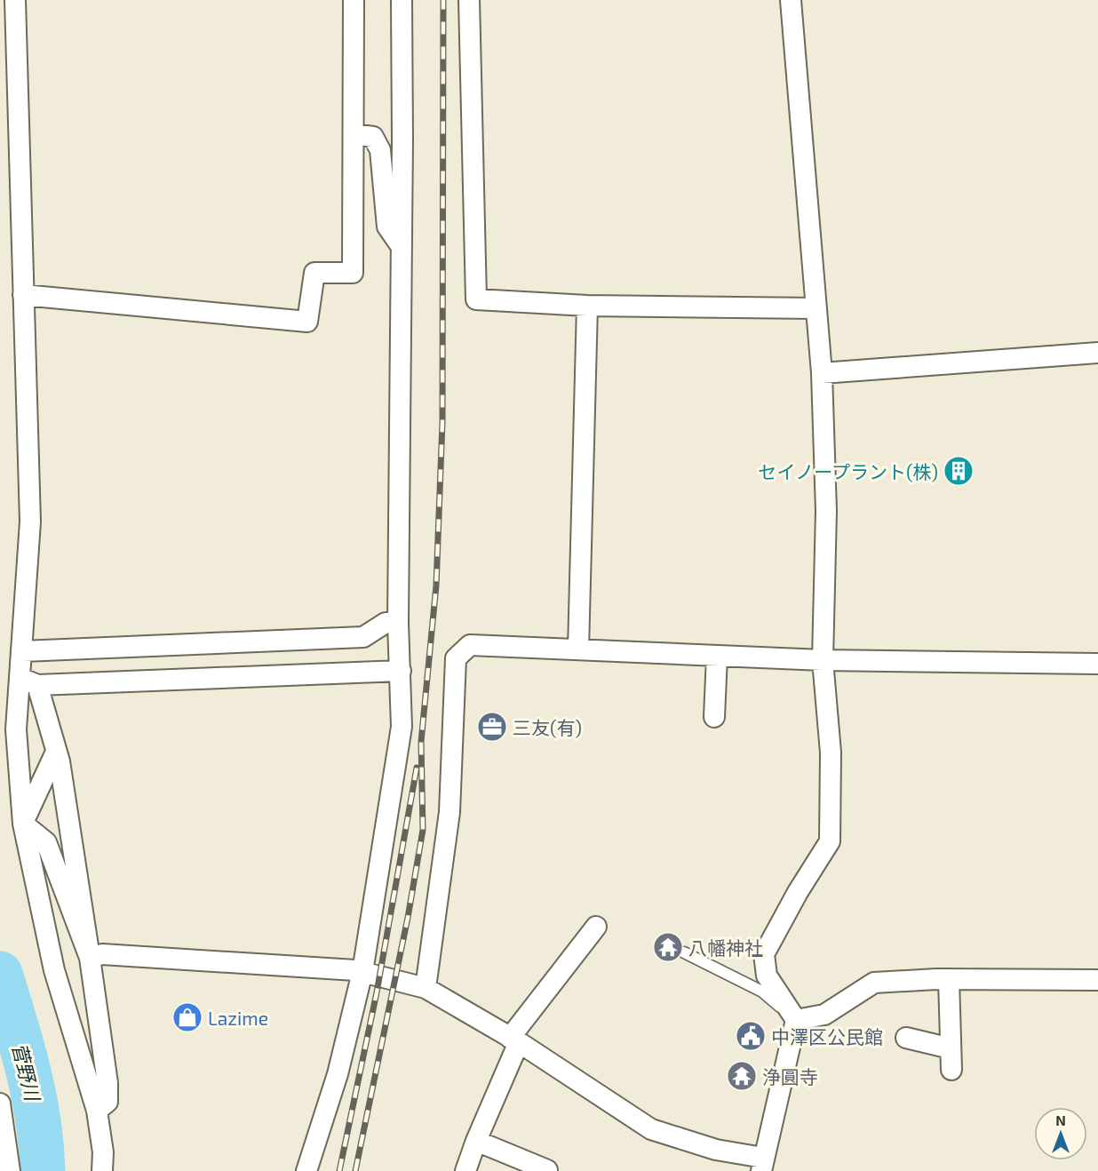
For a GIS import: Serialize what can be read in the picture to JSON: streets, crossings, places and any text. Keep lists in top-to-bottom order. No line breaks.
{"water":["菅野川"],"places":{"building":["セイノープラント(株)"],"office":["三友(有)"],"temple":["八幡神社","浄圓寺"],"shop":["Lazime"],"public building":["中澤区公民館"]},"north":"top"}
